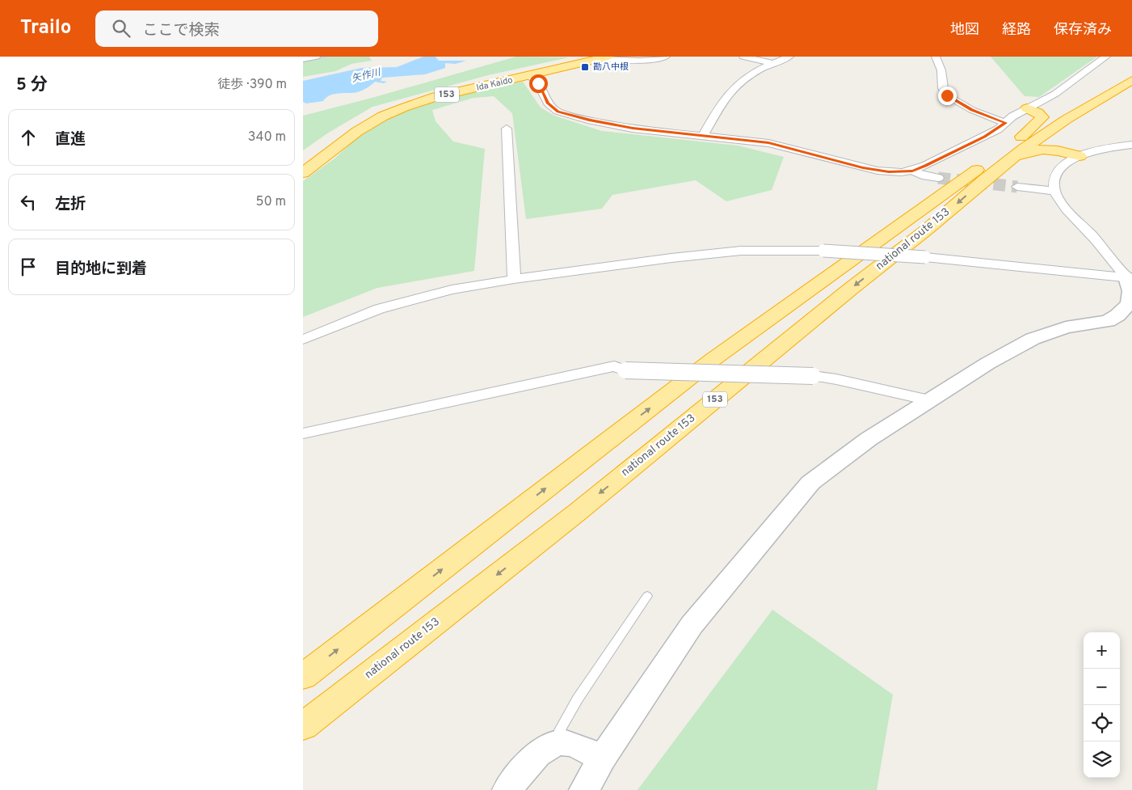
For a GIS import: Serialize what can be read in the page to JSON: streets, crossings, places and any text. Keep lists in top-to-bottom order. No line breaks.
{"streets":{"highway":["Ida Kaido","153","national route 153"]},"water":["矢作川"],"places":{"transit":["勘八中根"]},"page":{"header":"Trailo","search":"ここで検索","nav":["地図","経路","保存済み"],"heading":["5 分","徒歩 · 390 m"],"list":[["直進","340 m"],["左折","50 m"],"目的地に到着"],"map_buttons":["+","−"]}}
